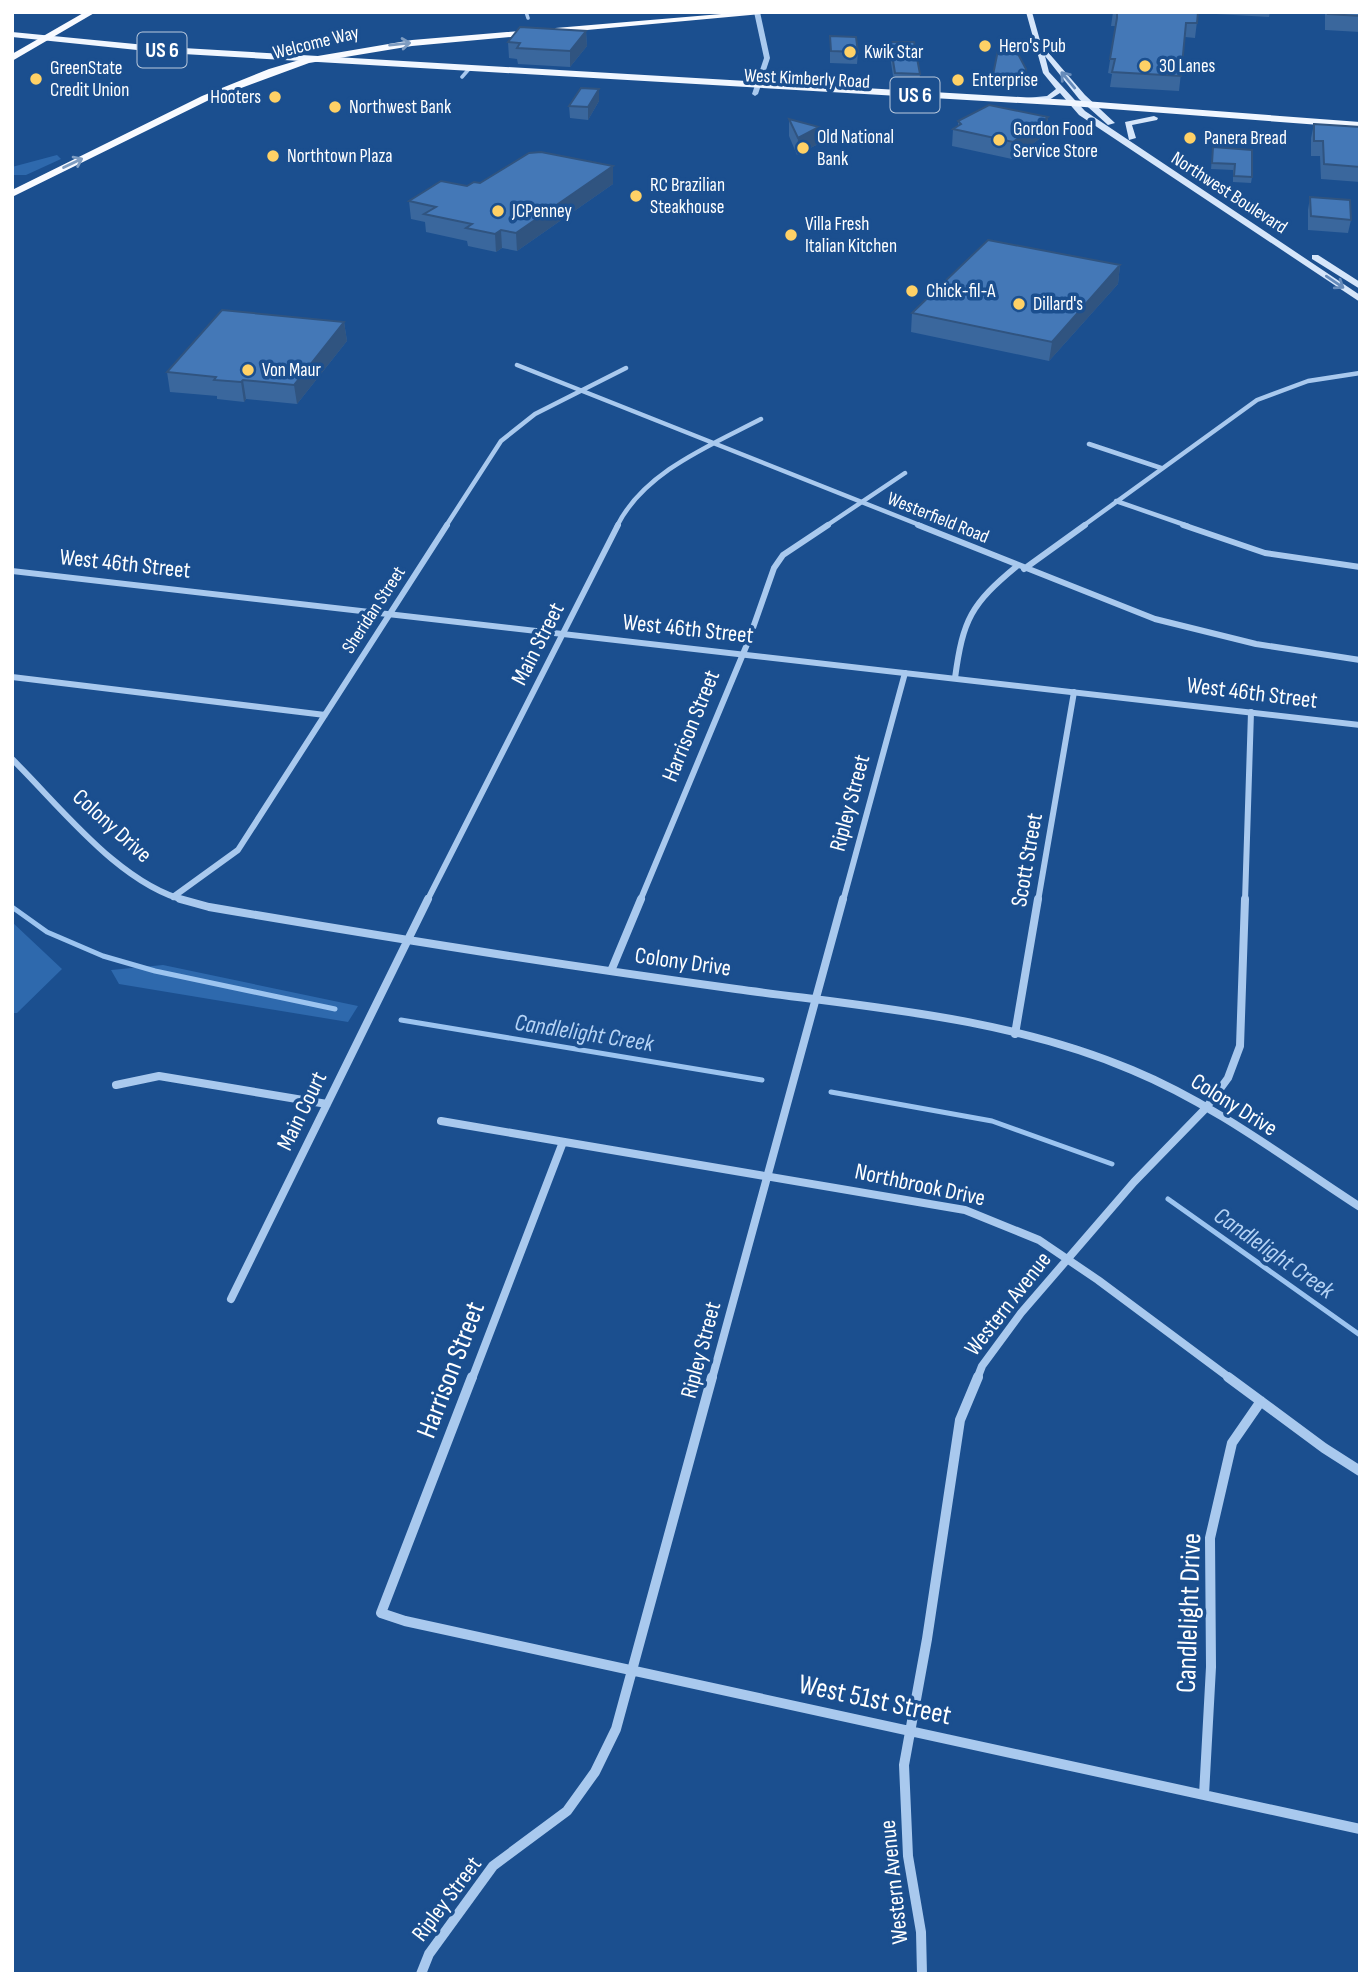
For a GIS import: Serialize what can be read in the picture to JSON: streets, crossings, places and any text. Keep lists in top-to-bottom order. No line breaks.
{"streets":{"highway":["Welcome Way"],"main road":["US 6","West Kimberly Road","Northwest Boulevard"],"street":["Westerfield Road","West 46th Street","Sheridan Street","Main Street","Harrison Street","Ripley Street","Colony Drive","Scott Street","Main Court","Northbrook Drive","Western Avenue","Candlelight Drive","West 51st Street"]},"crossings":[["Welcome Way","US 6"],["US 6","West Kimberly Road"],["West Kimberly Road","Northwest Boulevard"],["Westerfield Road","Sheridan Street"],["Westerfield Road","Main Street"],["Westerfield Road","Harrison Street"],["West 46th Street","Sheridan Street"],["West 46th Street","Main Street"],["West 46th Street","Harrison Street"],["West 46th Street","Ripley Street"],["West 46th Street","Scott Street"],["West 46th Street","Western Avenue"],["Sheridan Street","Colony Drive"],["Main Street","Colony Drive"],["Main Street","Main Court"],["Harrison Street","Colony Drive"],["Harrison Street","Northbrook Drive"],["Harrison Street","West 51st Street"],["Ripley Street","Colony Drive"],["Ripley Street","Northbrook Drive"],["Ripley Street","West 51st Street"],["Colony Drive","Scott Street"],["Colony Drive","Main Court"],["Colony Drive","Western Avenue"],["Northbrook Drive","Western Avenue"],["Northbrook Drive","Candlelight Drive"],["Western Avenue","West 51st Street"],["Candlelight Drive","West 51st Street"]],"one_way":["Welcome Way"],"water":["Candlelight Creek"],"places":["Hero's Pub","Kwik Star","30 Lanes","GreenState Credit Union","Enterprise","Hooters","Northwest Bank","Panera Bread","Gordon Food Service Store","Old National Bank","Northtown Plaza","RC Brazilian Steakhouse","JCPenney","Villa Fresh Italian Kitchen","Chick-fil-A","Dillard's","Von Maur"]}
